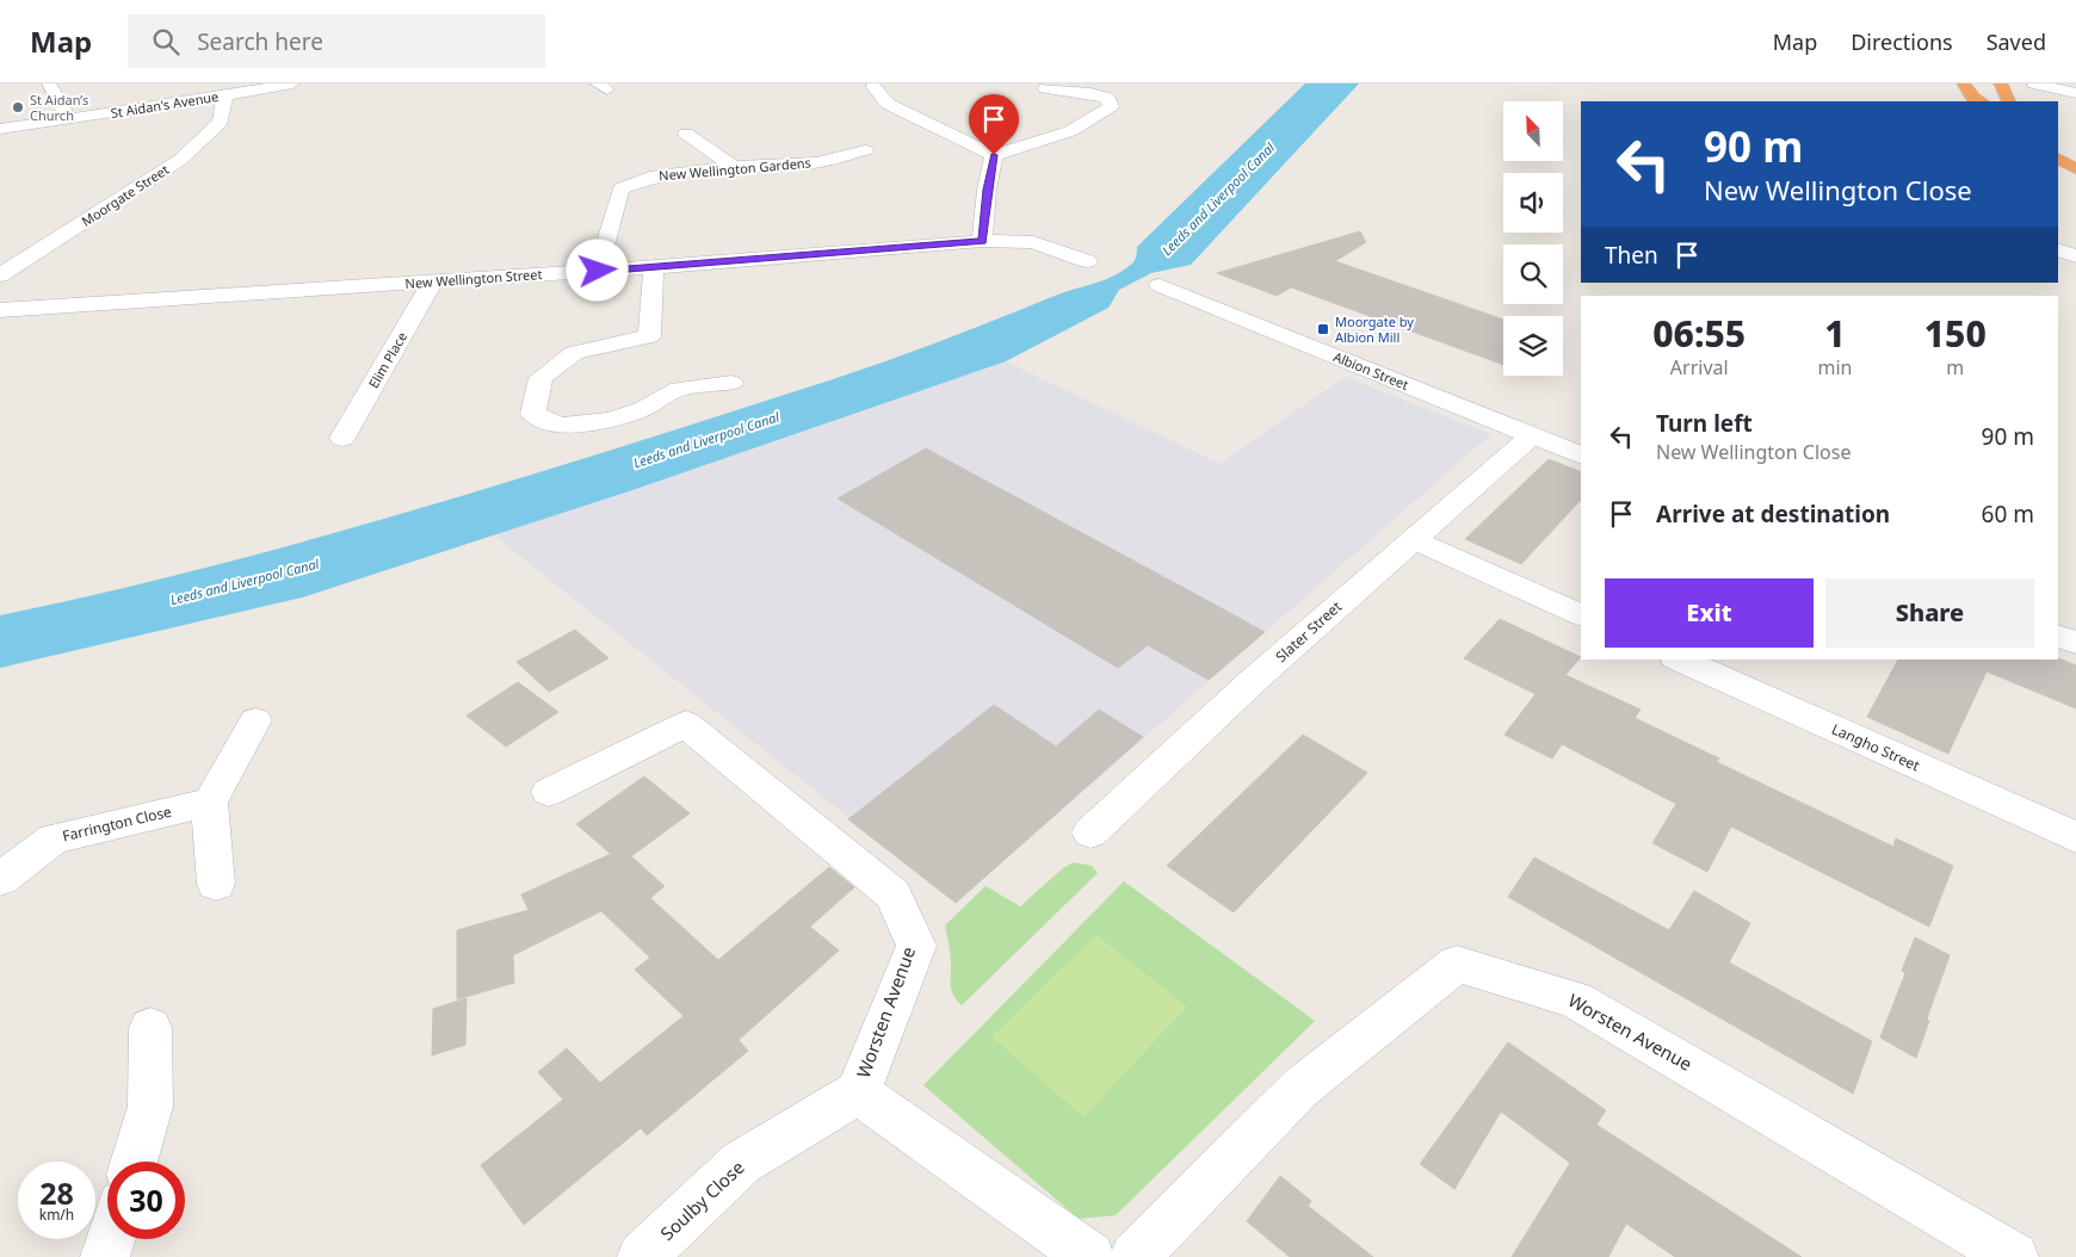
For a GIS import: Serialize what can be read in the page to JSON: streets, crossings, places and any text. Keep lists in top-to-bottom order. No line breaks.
{"streets":{"street":["St Aidan's Avenue","New Wellington Gardens","Moorgate Street","New Wellington Street","Elim Place","Albion Street","Slater Street","Langho Street","Farrington Close","Worsten Avenue","Soulby Close"]},"crossings":[["St Aidan's Avenue","Moorgate Street"],["New Wellington Gardens","New Wellington Street"],["New Wellington Street","Elim Place"],["Albion Street","Slater Street"],["Worsten Avenue","Soulby Close"]],"water":["Leeds and Liverpool Canal"],"places":{"other":["St Aidan’s Church"],"transit":["Moorgate by Albion Mill"]},"north":"top left","page":{"header":"Map","search":"Search here","nav":["Map","Directions","Saved"],"turn":["90 m","New Wellington Close"],"then":"Then","eta":["06:55","Arrival","1","min","150","m"],"list":[{"name":"Turn left","note":"New Wellington Close","value":"90 m"},{"name":"Arrive at destination","value":"60 m"}],"buttons":["Exit","Share"],"speed":"28 km/h","limit":"30"}}
